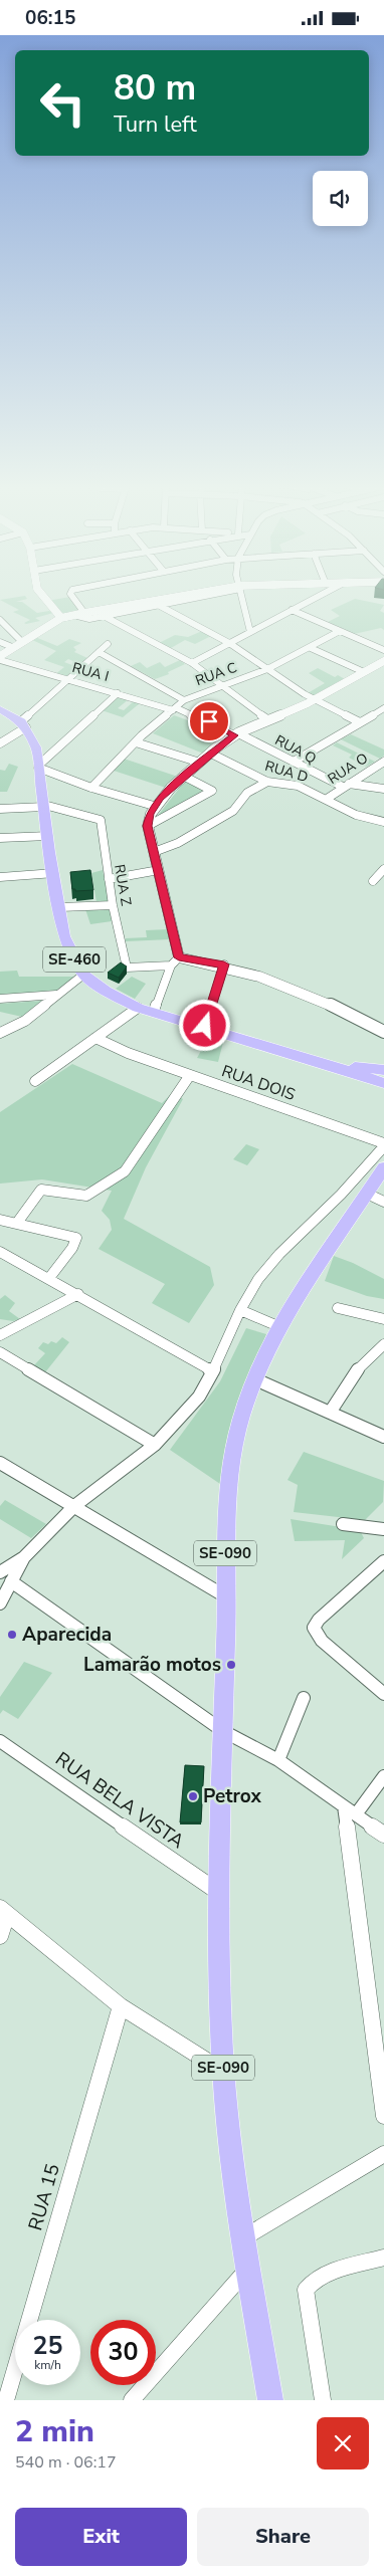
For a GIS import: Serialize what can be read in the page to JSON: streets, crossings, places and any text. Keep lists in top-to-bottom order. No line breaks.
{"streets":{"main road":["SE-460","SE-090"],"street":["RUA I","RUA C","RUA Q","RUA O","RUA D","RUA Z","RUA DOIS","RUA BELA VISTA","RUA 15"]},"crossings":[["RUA I","RUA C"],["RUA I","RUA Q"],["RUA Q","RUA O"],["RUA O","RUA D"],["RUA Z","SE-460"],["SE-090","RUA BELA VISTA"]],"places":["Aparecida","Lamarão motos","Petrox"],"page":{"status":"06:15","turn":["80 m","Turn left"],"speed":"25 km/h","limit":"30","heading":["2 min","540 m · 06:17"],"buttons":["Exit","Share"]}}
